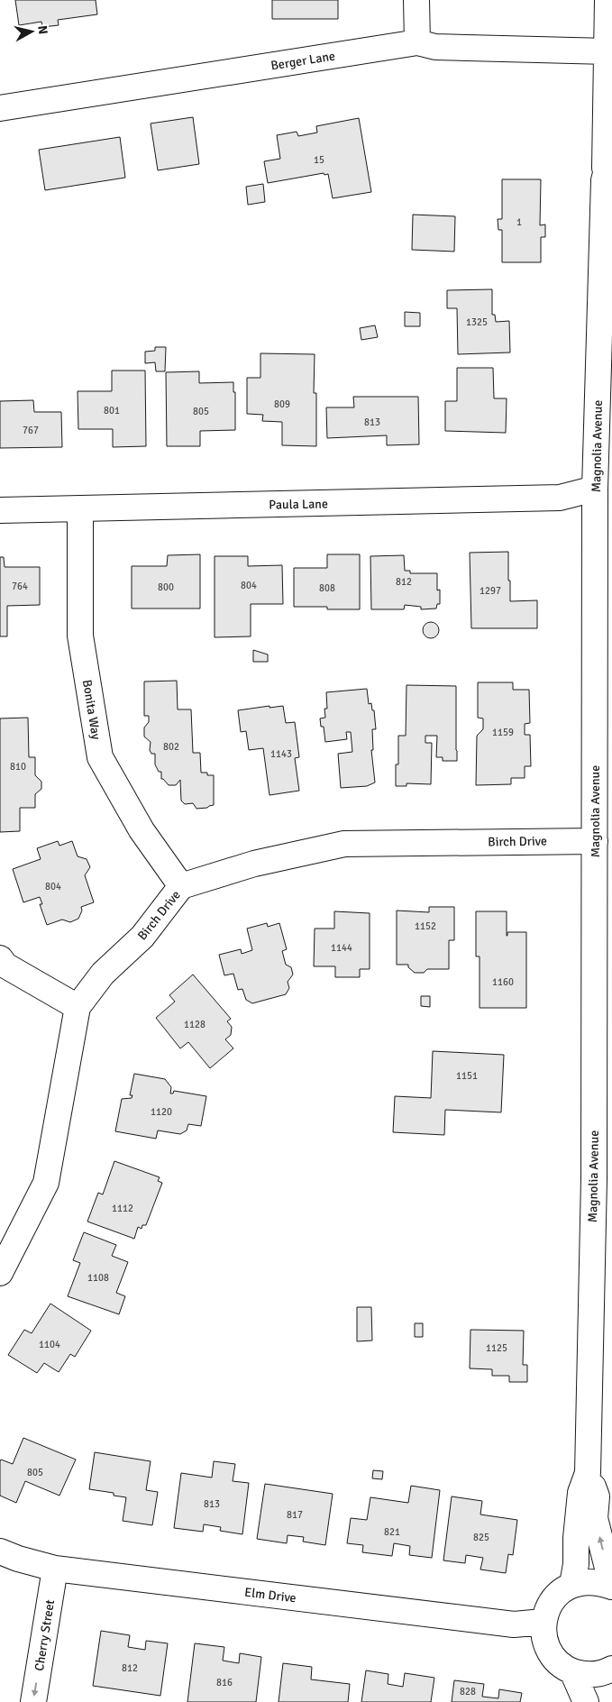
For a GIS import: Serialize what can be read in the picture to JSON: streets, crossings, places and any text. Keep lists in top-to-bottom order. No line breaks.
{"streets":{"street":["Berger Lane","Magnolia Avenue","Paula Lane","Bonita Way","Birch Drive","Elm Drive","Cherry Street"]},"crossings":[["Magnolia Avenue","Paula Lane"],["Magnolia Avenue","Birch Drive"],["Paula Lane","Bonita Way"],["Bonita Way","Birch Drive"],["Elm Drive","Cherry Street"]],"one_way":["Cherry Street"],"house_numbers":["15","1","1325","809","801","805","813","767","812","804","764","800","808","1297","1159","802","1143","810","804","1152","1144","1160","1128","1151","1120","1112","1108","1104","1125","805","813","817","821","825","812","816","828"],"north":"right"}
